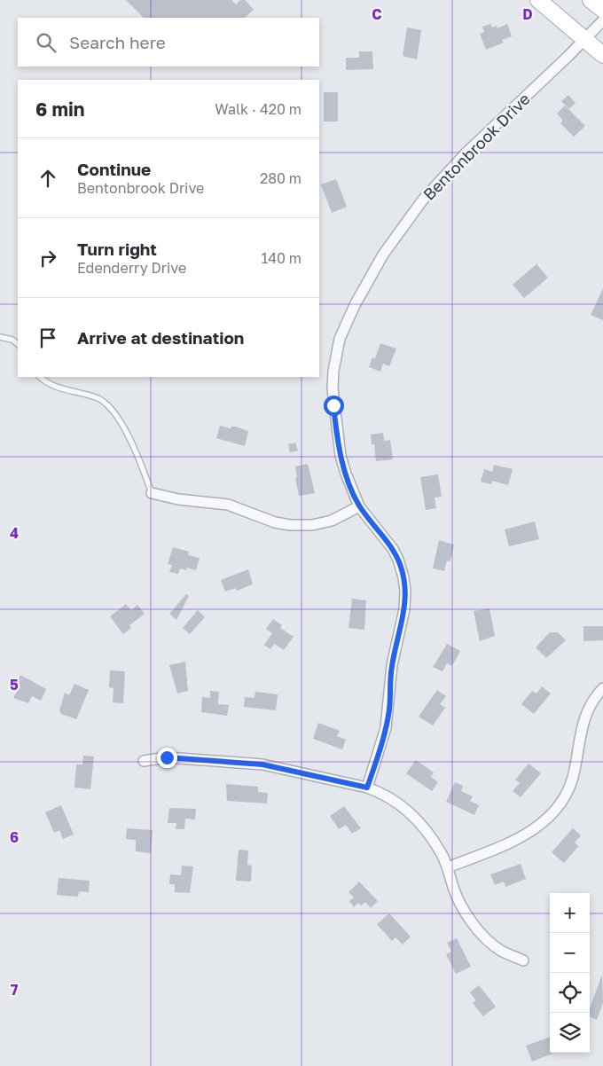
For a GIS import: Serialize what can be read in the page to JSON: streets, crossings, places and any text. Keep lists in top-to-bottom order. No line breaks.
{"streets":{"street":["Bentonbrook Drive"]},"page":{"search":"Search here","heading":["6 min","Walk · 420 m"],"list":[["Continue","Bentonbrook Drive","280 m"],["Turn right","Edenderry Drive","140 m"],"Arrive at destination"],"map_buttons":["+","−"]},"grid":{"columns":["C","D"],"rows":["4","5","6","7"]}}
